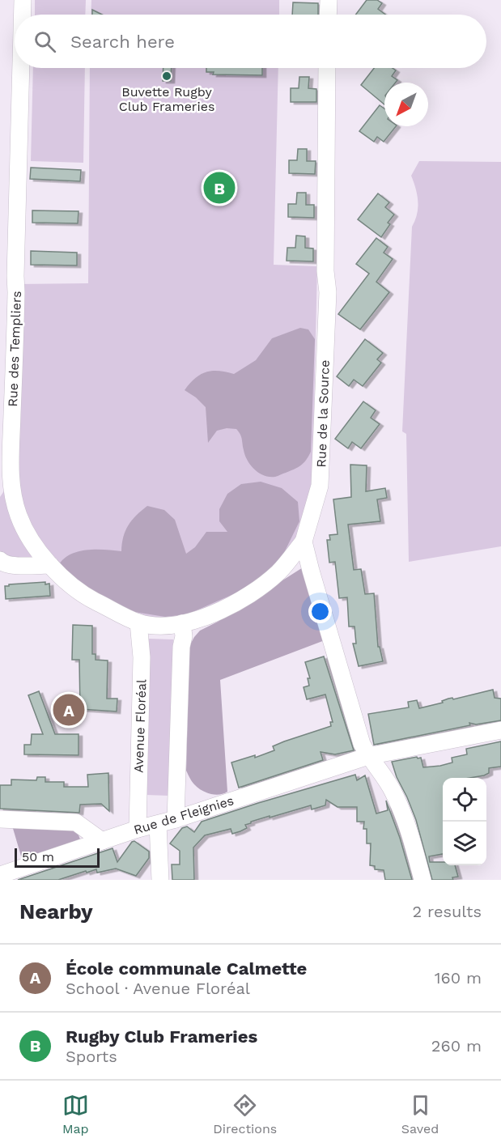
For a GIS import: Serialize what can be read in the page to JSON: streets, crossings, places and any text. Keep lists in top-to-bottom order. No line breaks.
{"streets":{"street":["Rue des Templiers","Rue de la Source","Avenue Floréal","Rue de Fleignies"]},"crossings":[["Rue des Templiers","Avenue Floréal"],["Avenue Floréal","Rue de Fleignies"]],"places":["Buvette Rugby Club Frameries"],"scale_bar":"50 m","north":"bottom left","page":{"search":"Search here","pins":["B","A"],"scale":"50 m","heading":["Nearby","2 results"],"list":[{"mark":"A","name":"École communale Calmette","note":"School · Avenue Floréal","value":"160 m"},{"mark":"B","name":"Rugby Club Frameries","note":"Sports","value":"260 m"}],"nav":["Map","Directions","Saved"]}}
